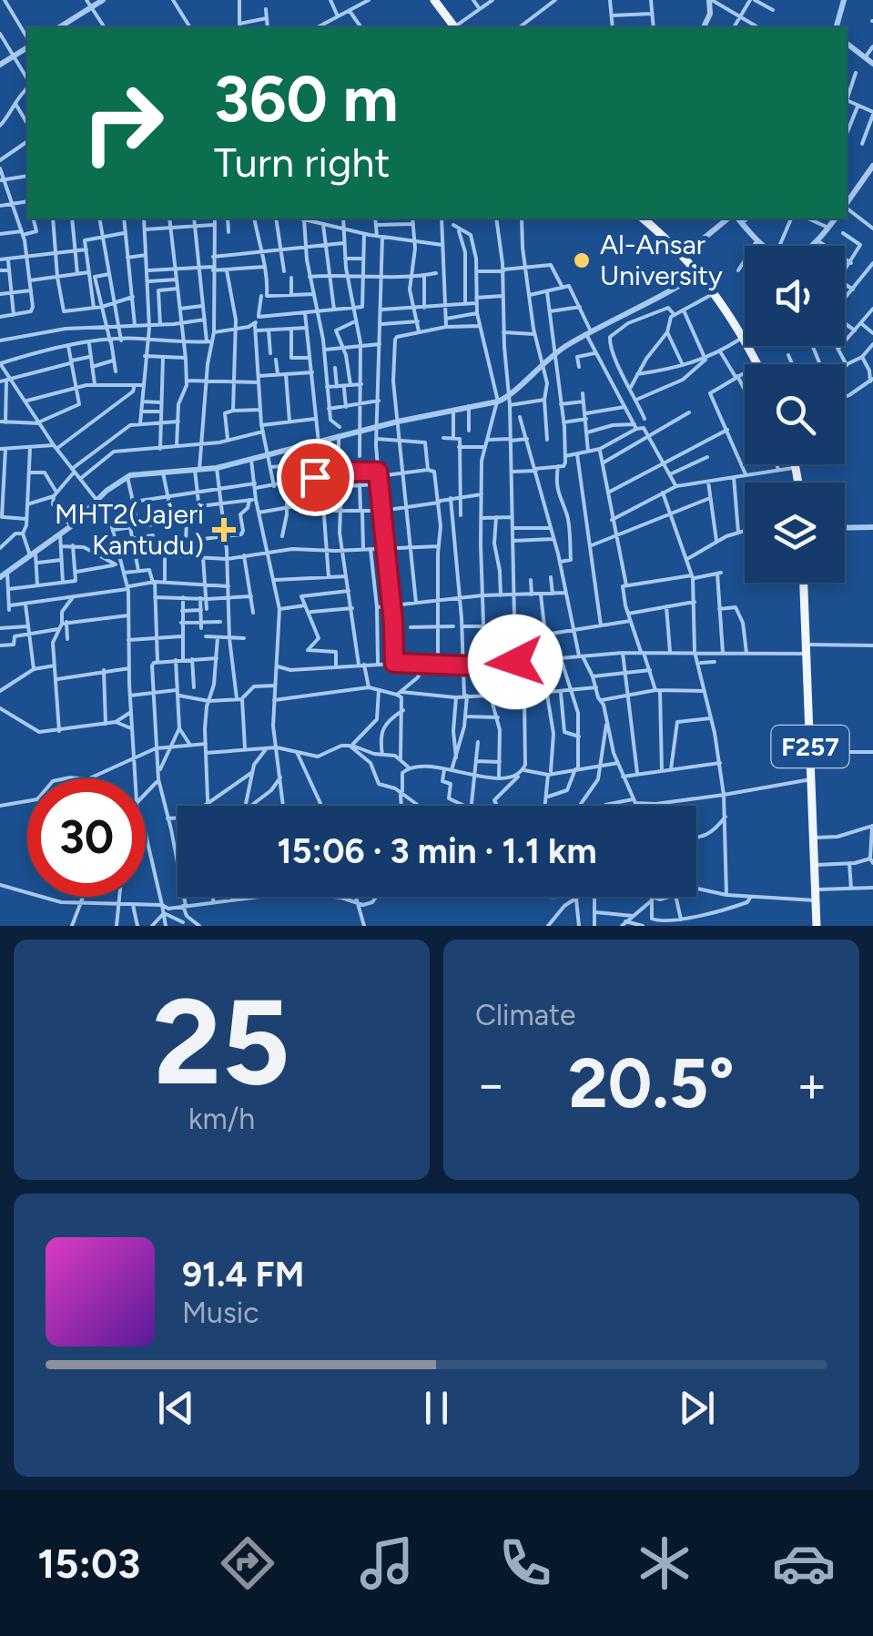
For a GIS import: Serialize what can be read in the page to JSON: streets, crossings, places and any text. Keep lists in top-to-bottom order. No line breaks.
{"streets":{"main road":["F257"]},"places":{"other":["Al-Ansar University"],"health":["MHT2(Jajeri Kantudu)"]},"page":{"turn":["360 m","Turn right"],"limit":"30","trip":"15:06 · 3 min · 1.1 km","tile":[["25","km/h"],"Climate"],"heat":["−","20.5°","+"],"song":["91.4 FM","Music"],"tabs":"15:03"}}
